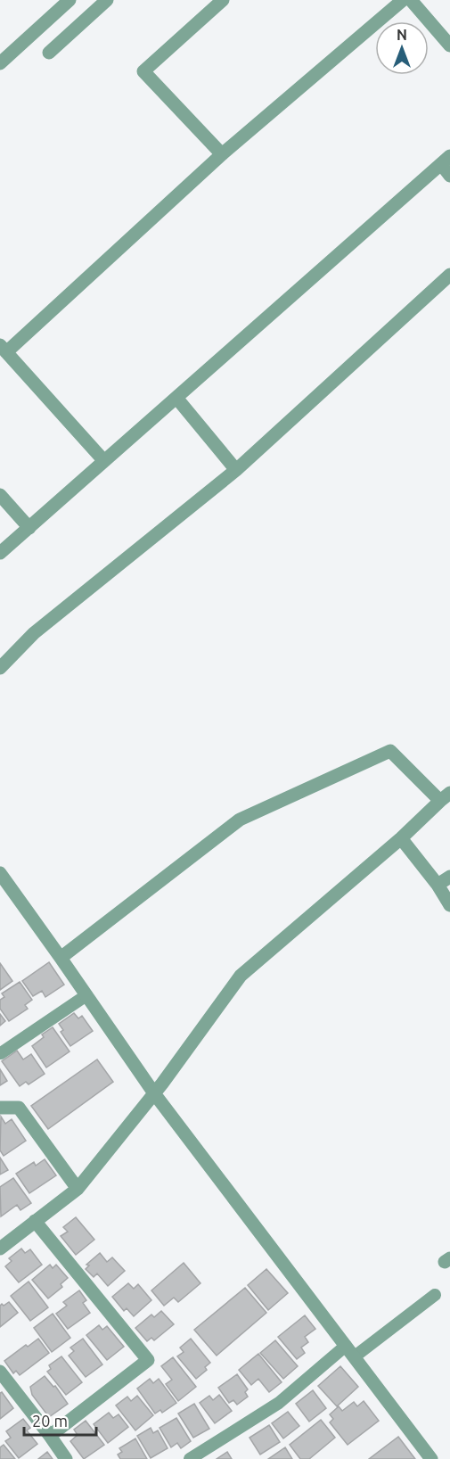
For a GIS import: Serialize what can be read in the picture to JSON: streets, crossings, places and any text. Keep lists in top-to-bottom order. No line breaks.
{"scale_bar":"20 m","north":"top"}
